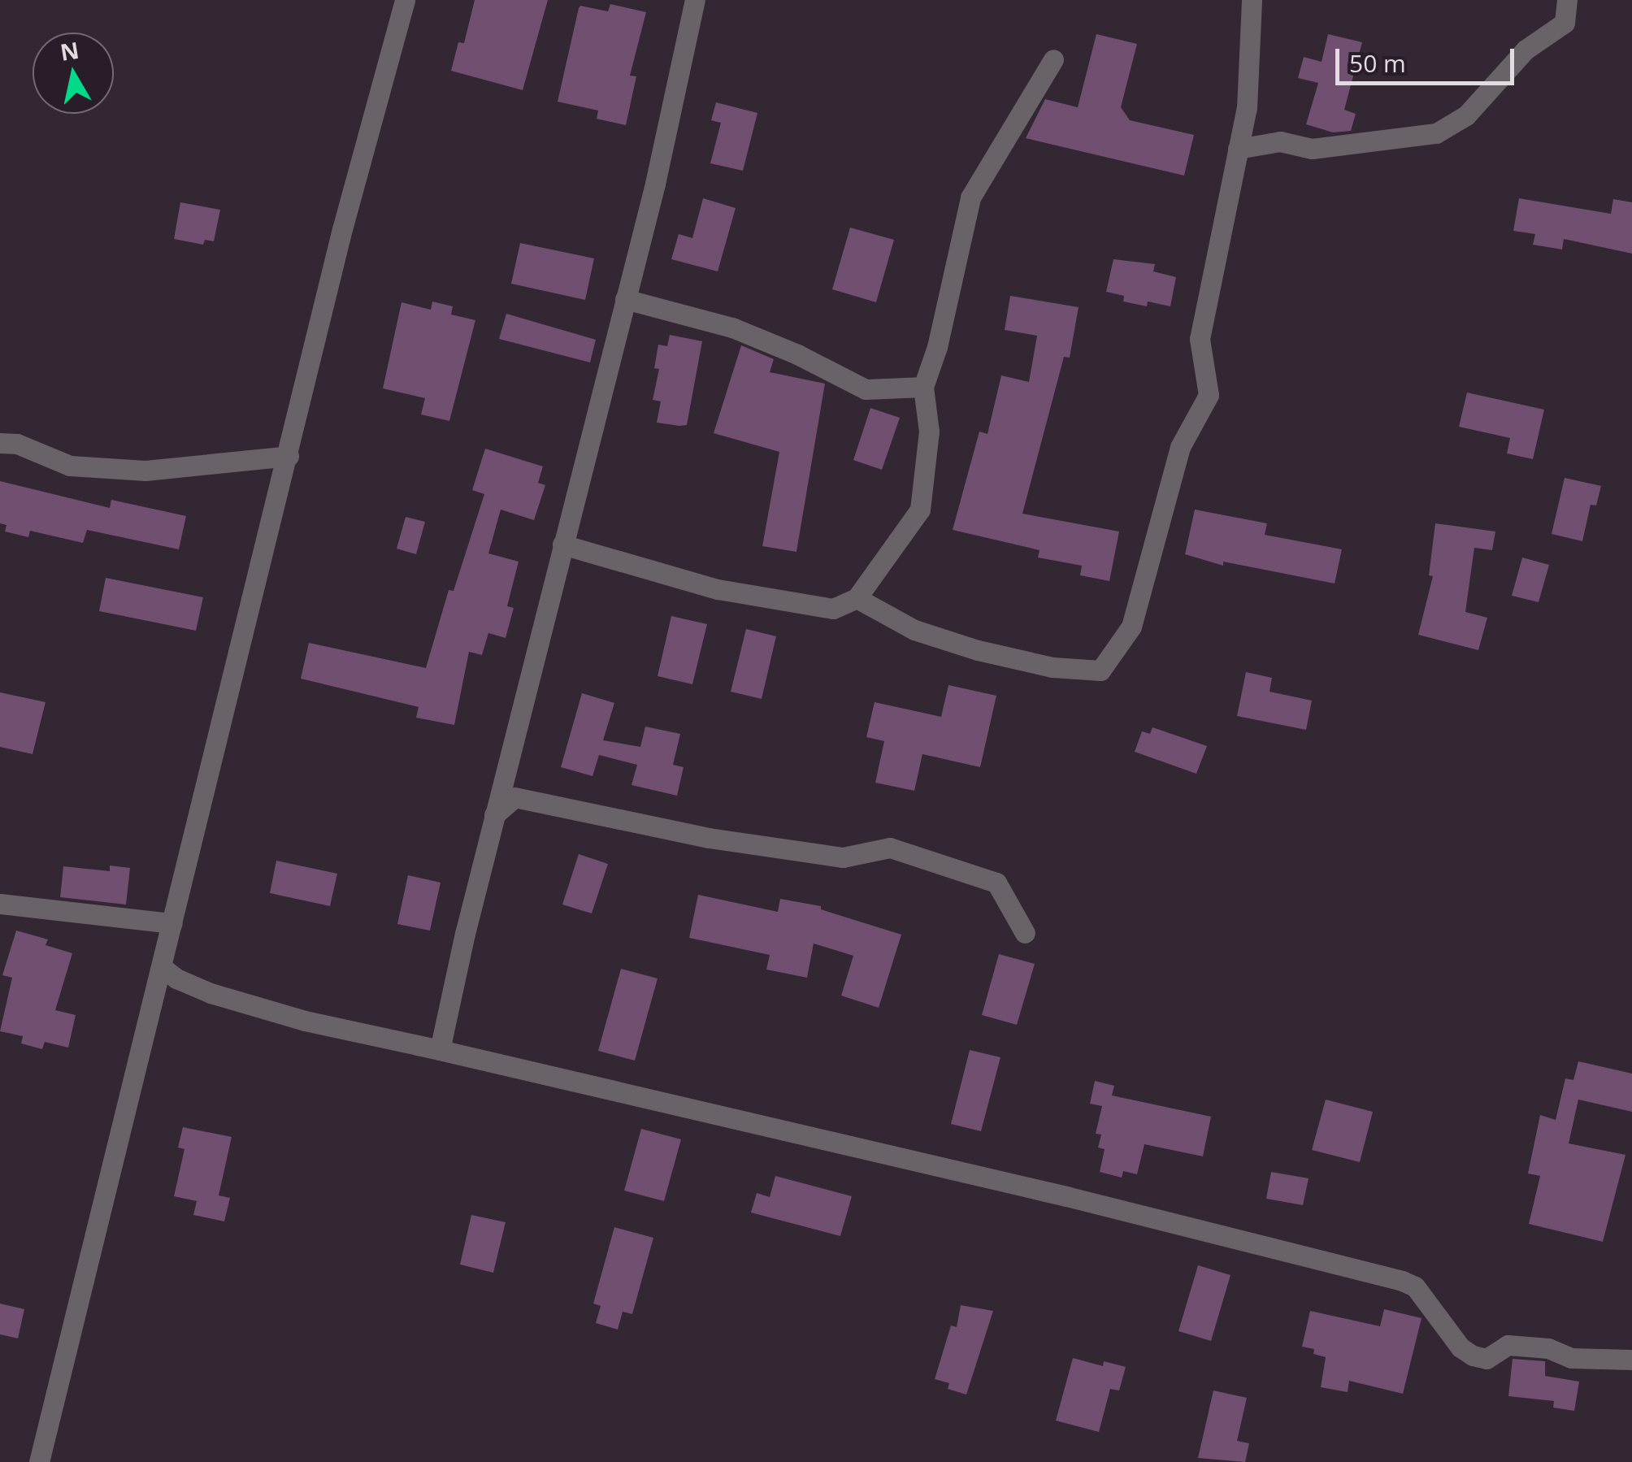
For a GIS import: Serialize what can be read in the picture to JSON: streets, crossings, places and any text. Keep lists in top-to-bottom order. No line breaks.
{"scale_bar":"50 m","north":"top"}
